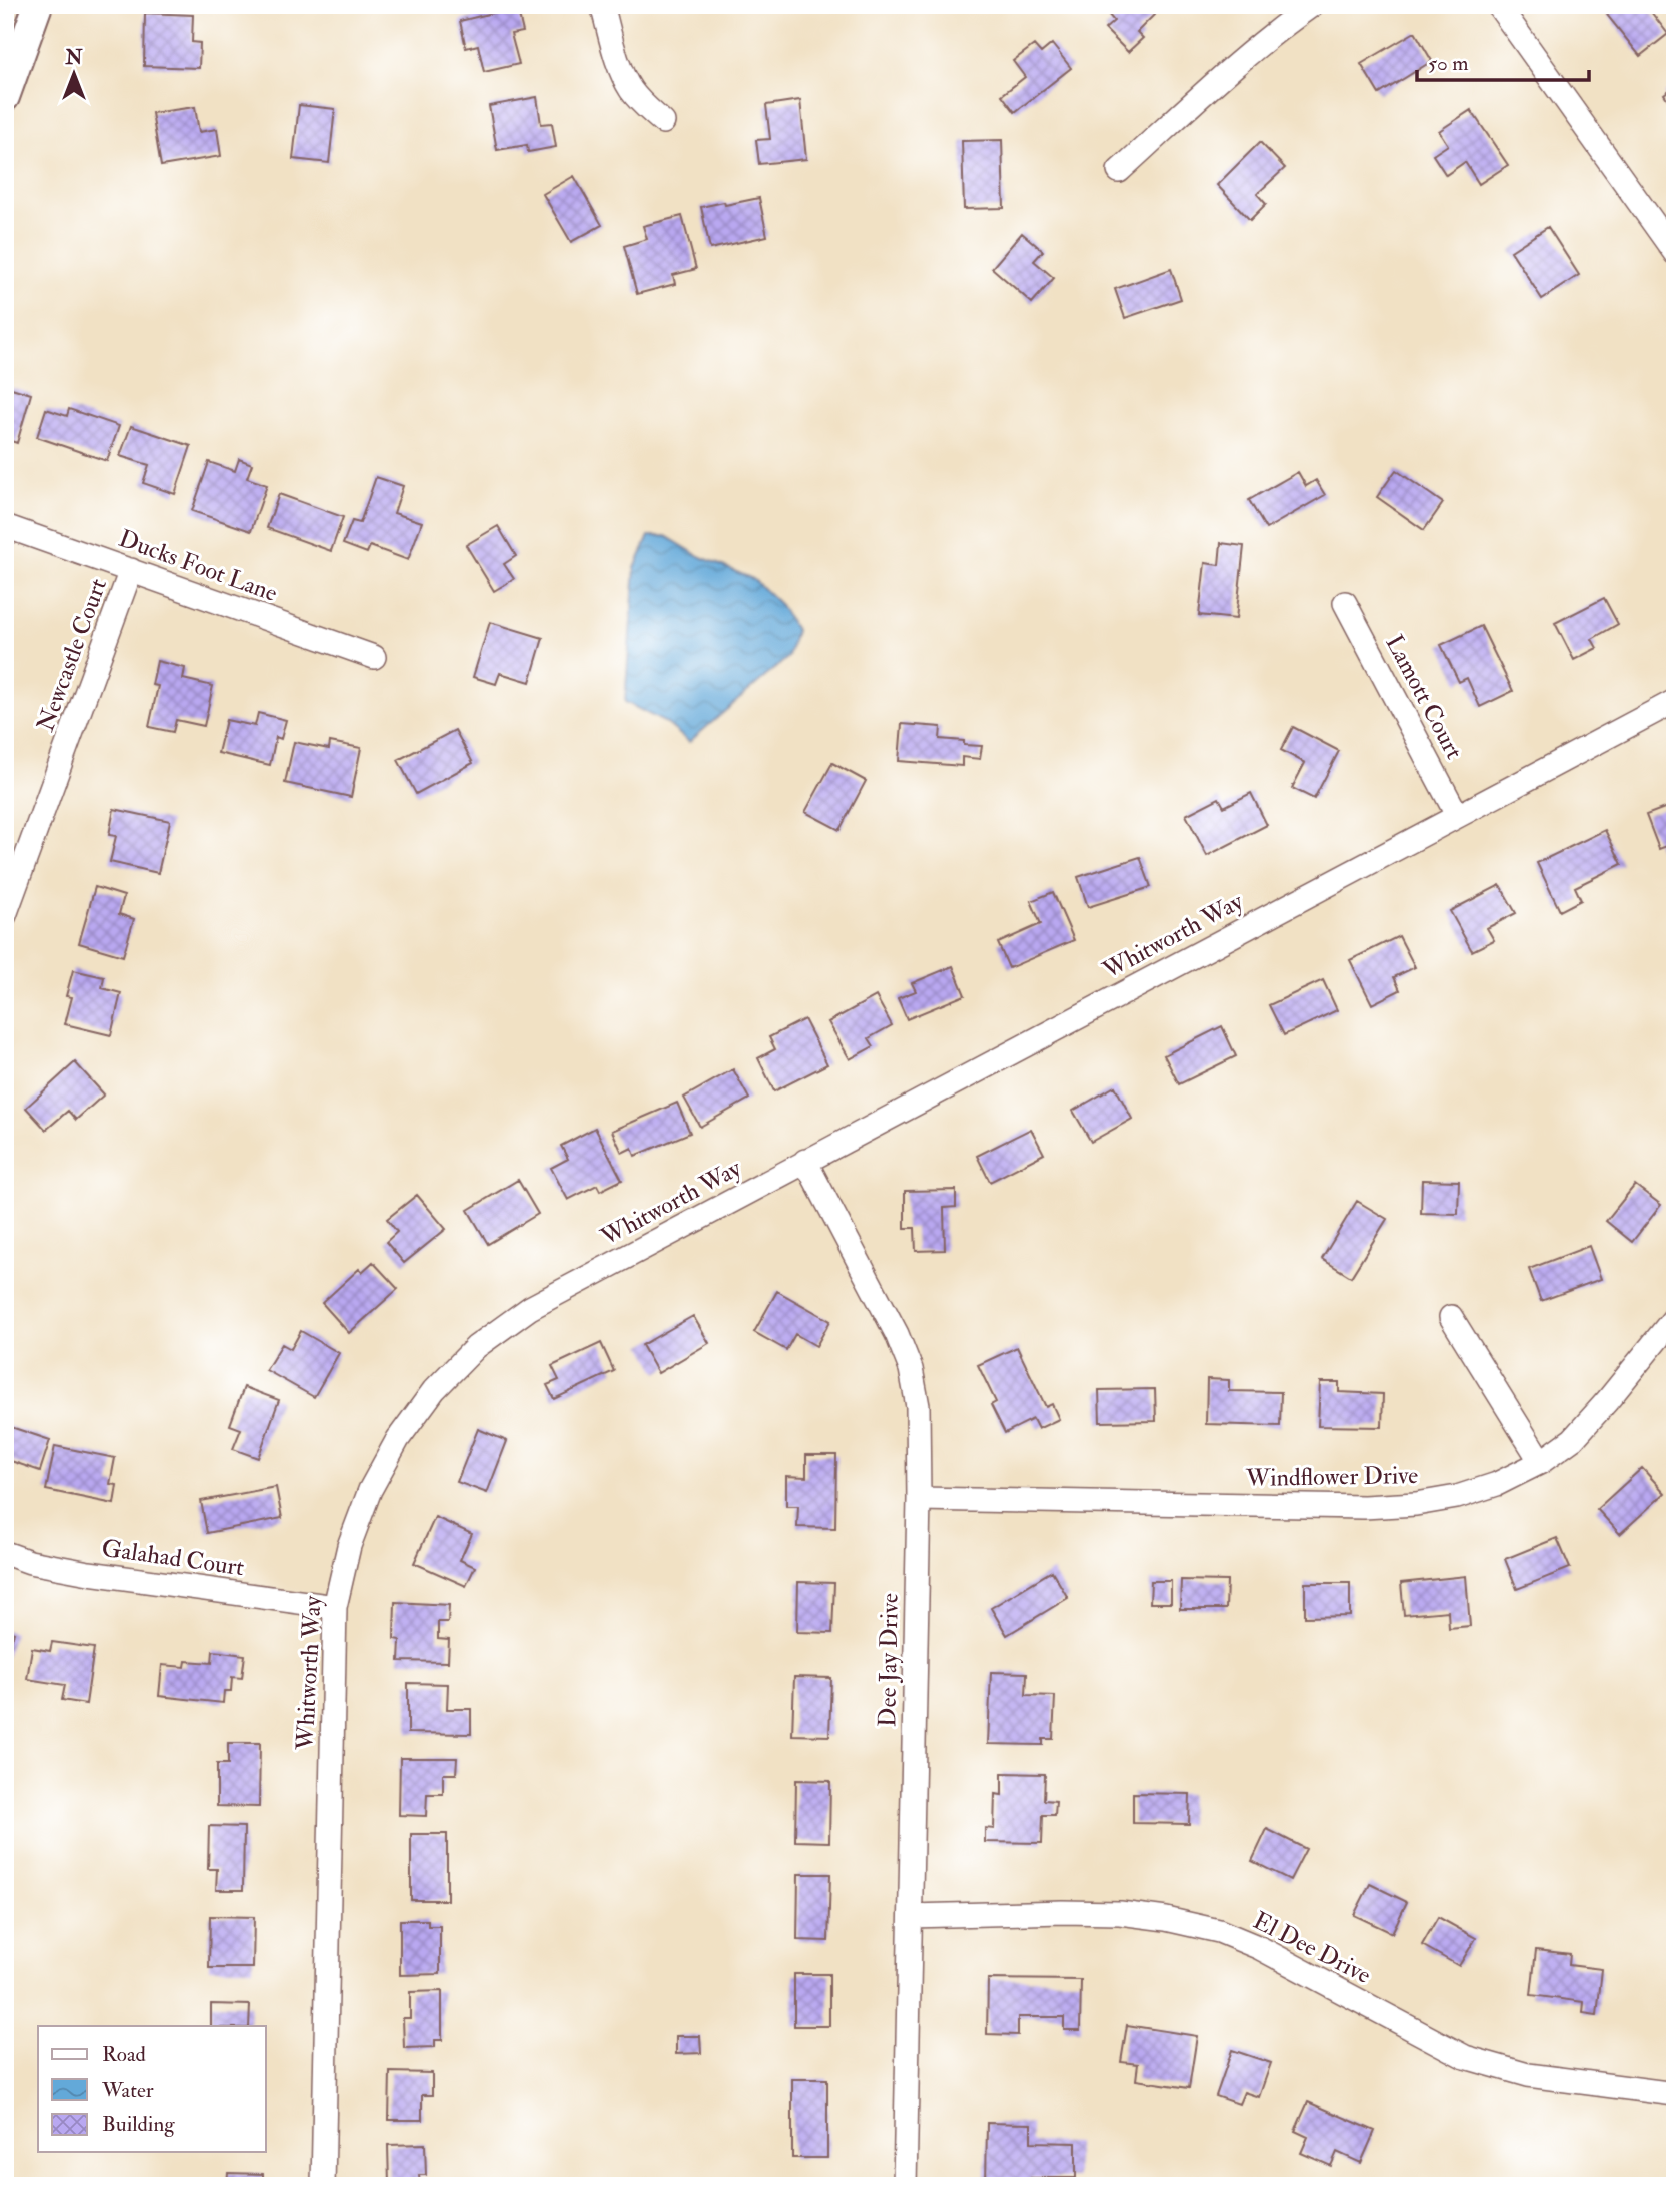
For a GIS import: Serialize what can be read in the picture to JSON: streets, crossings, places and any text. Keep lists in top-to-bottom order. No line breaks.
{"streets":{"street":["Ducks Foot Lane","Newcastle Court","Lamott Court","Whitworth Way","Windflower Drive","Galahad Court","Dee Jay Drive","El Dee Drive"]},"crossings":[["Ducks Foot Lane","Newcastle Court"],["Lamott Court","Whitworth Way"],["Whitworth Way","Galahad Court"],["Whitworth Way","Dee Jay Drive"],["Windflower Drive","Dee Jay Drive"],["Dee Jay Drive","El Dee Drive"]],"legend":["Road","Water","Building"],"scale_bar":"50 m","north":"top"}
